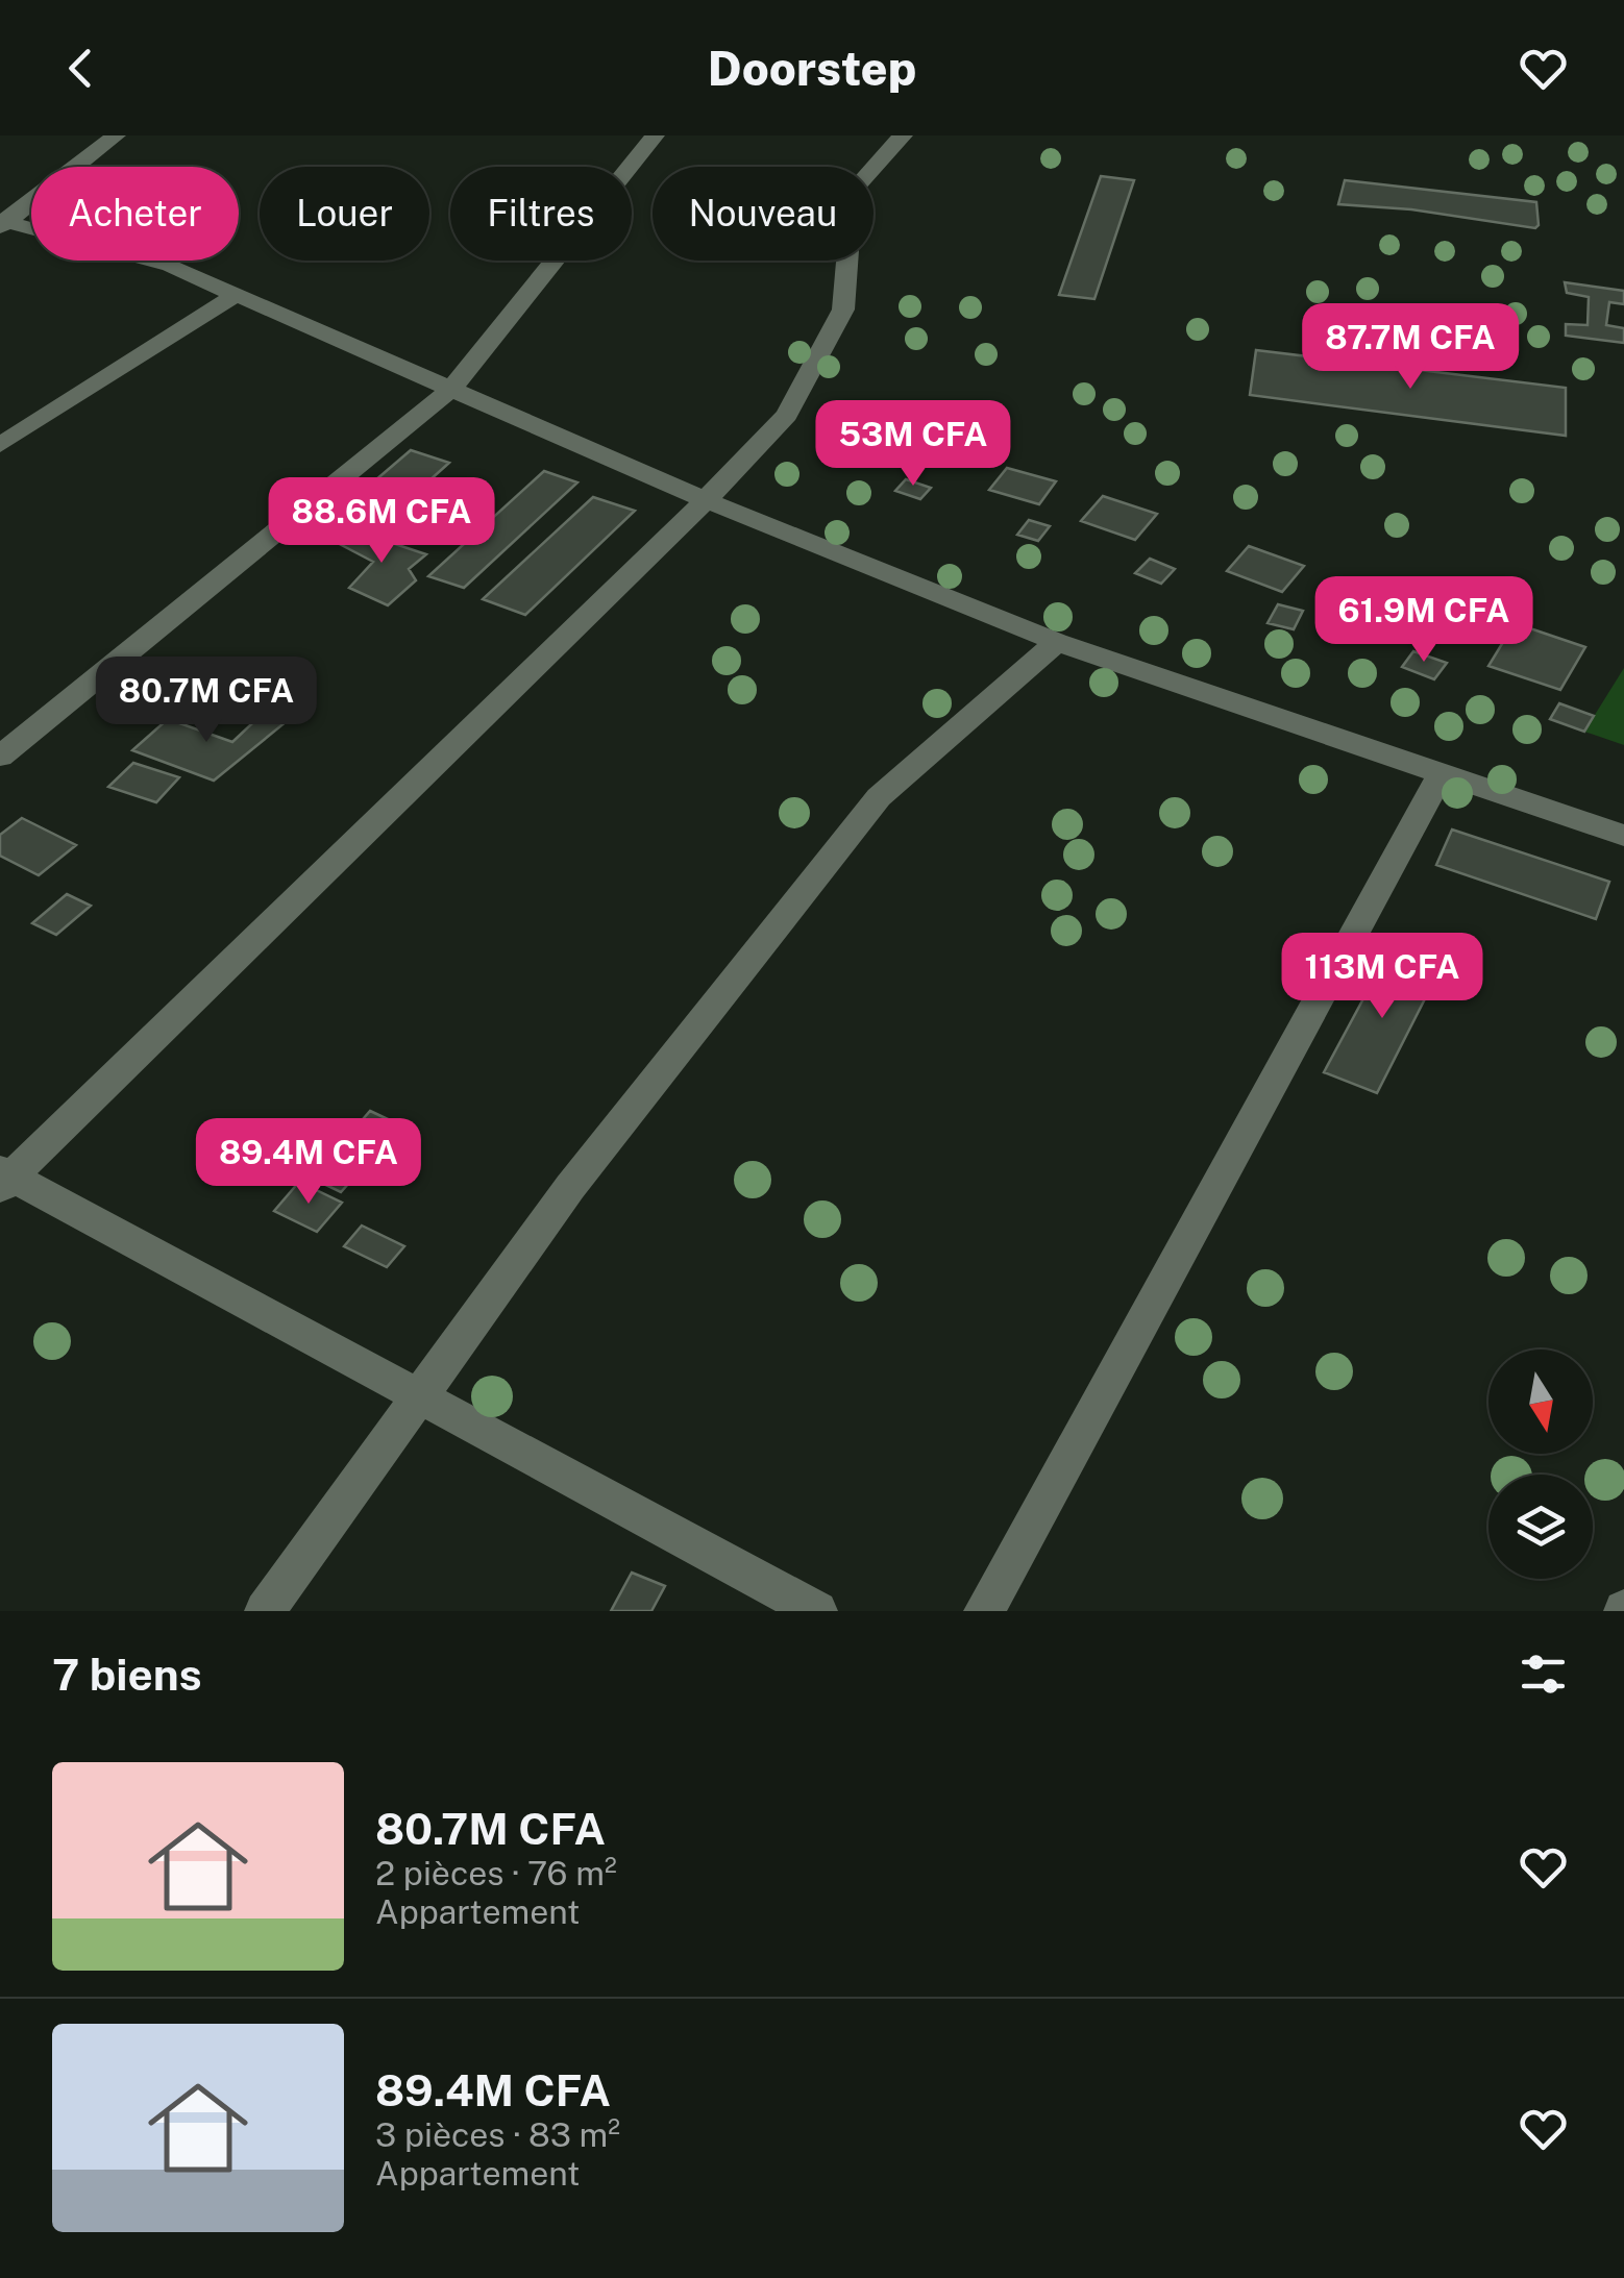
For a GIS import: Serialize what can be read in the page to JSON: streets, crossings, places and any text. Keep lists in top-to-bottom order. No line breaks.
{"north":"bottom","page":{"header":"Doorstep","chip":["Acheter","Louer","Filtres","Nouveau"],"price":["87.7M CFA","53M CFA","88.6M CFA","61.9M CFA","80.7M CFA","113M CFA","89.4M CFA"],"heading":"7 biens","list":[{"name":"80.7M CFA","note":"2 pièces · 76 m² · Appartement"},{"name":"89.4M CFA","note":"3 pièces · 83 m² · Appartement"}]}}
